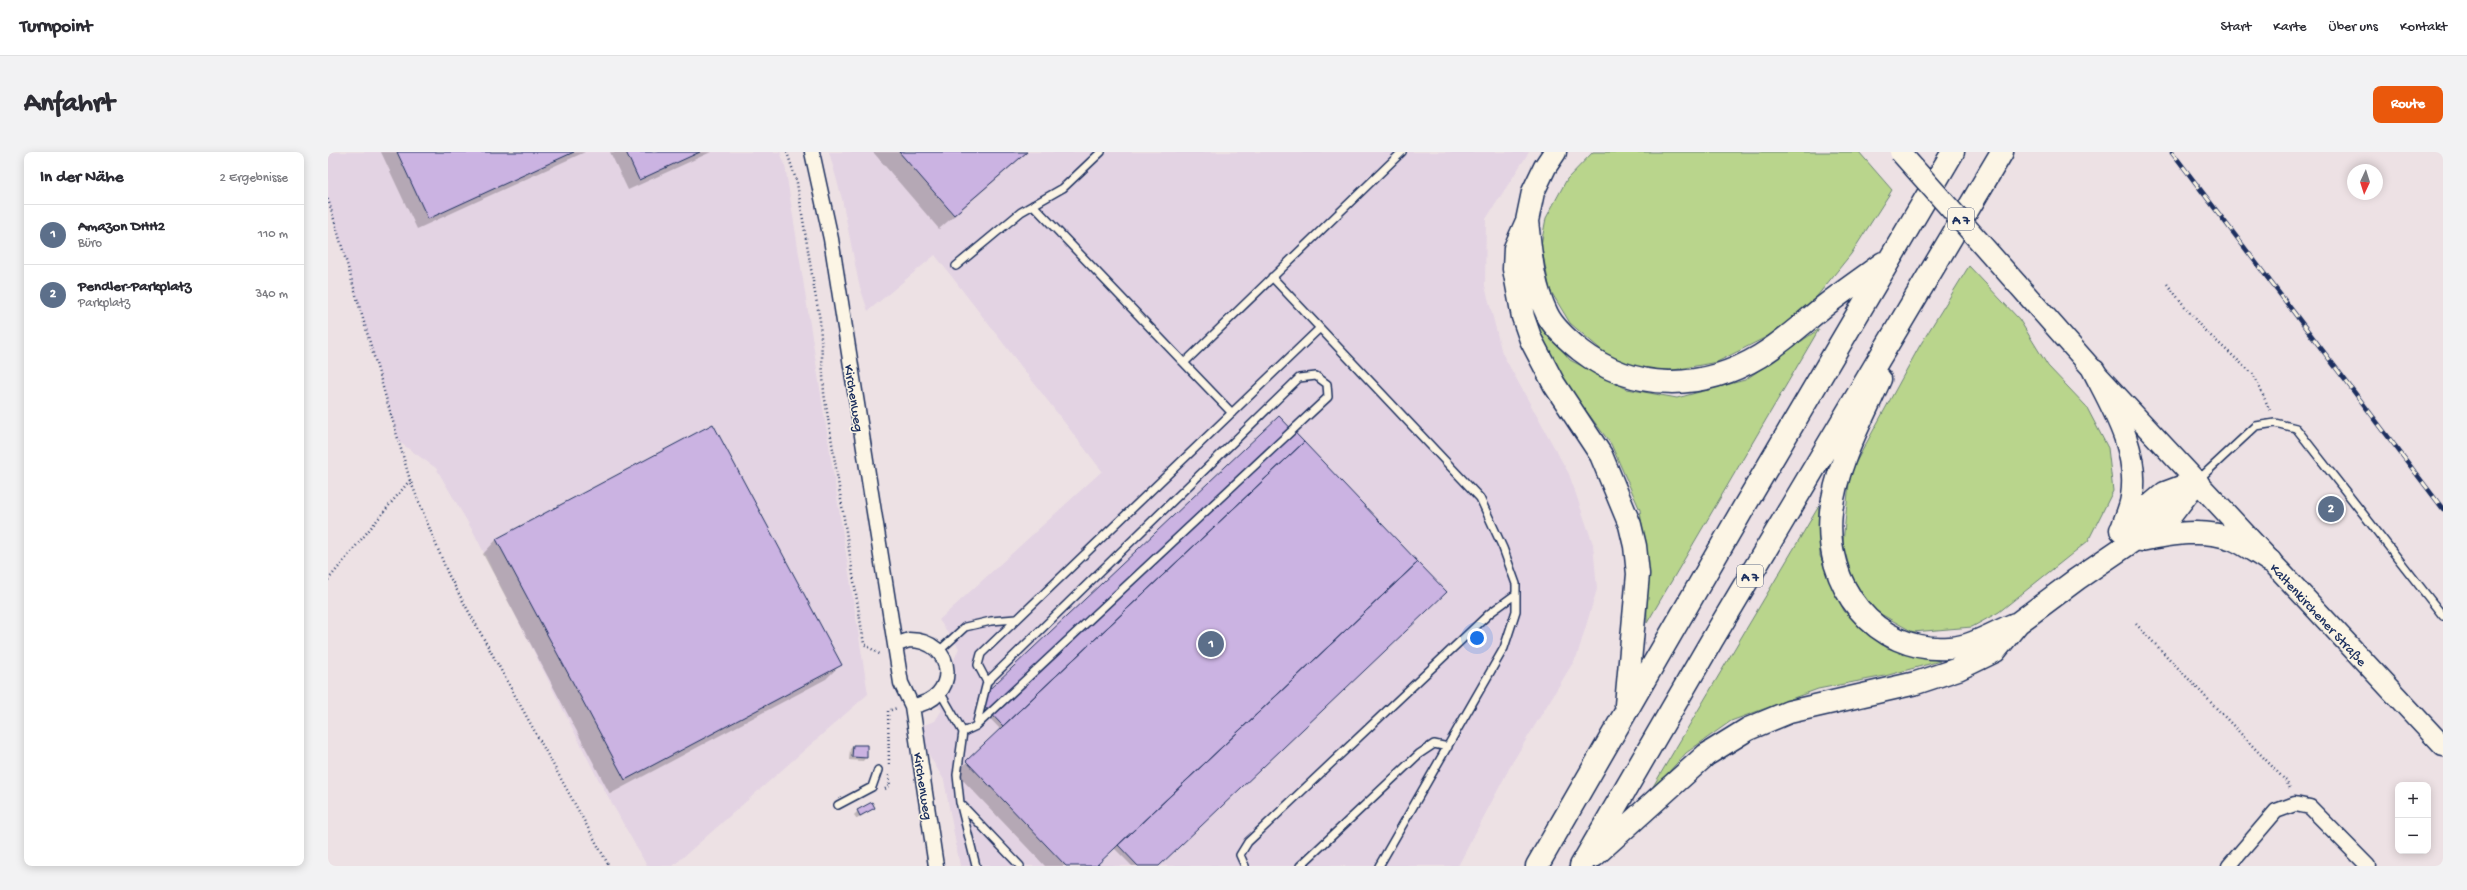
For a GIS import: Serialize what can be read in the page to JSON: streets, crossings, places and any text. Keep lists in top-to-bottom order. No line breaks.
{"streets":{"highway":["A 7"],"main road":["Kaltenkirchener Straße"],"street":["Kirchenweg"]},"north":"bottom","page":{"header":"Turnpoint","nav":["Start","Karte","Über uns","Kontakt"],"buttons":"Route","title":"Anfahrt","heading":["In der Nähe","2 Ergebnisse"],"list":[{"mark":"1","name":"Amazon DHH2","note":"Büro","value":"110 m"},{"mark":"2","name":"Pendler-Parkplatz","note":"Parkplatz","value":"340 m"}],"pins":["2","1"],"map_buttons":["+","−"]}}
